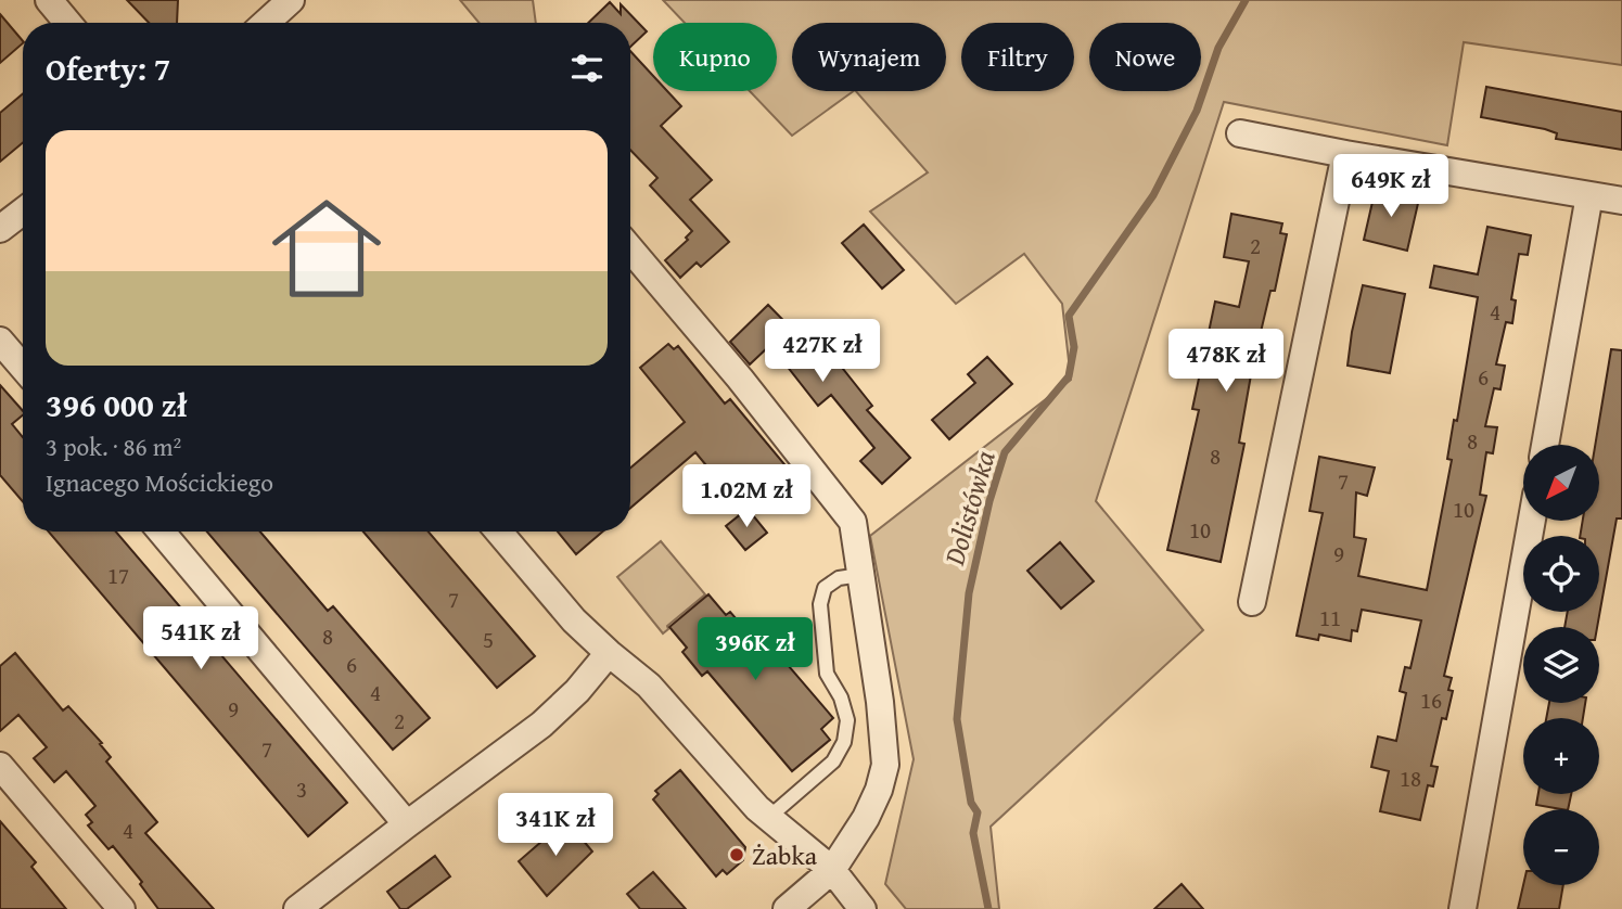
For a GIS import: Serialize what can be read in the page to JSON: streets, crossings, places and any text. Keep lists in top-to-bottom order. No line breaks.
{"water":["Dolistówka"],"places":["Żabka"],"house_numbers":["2","4","6","8","8","7","10","10","9","17","7","11","8","5","6","4","16","9","2","7","18","3","4"],"north":"bottom left","page":{"chip":["Kupno","Wynajem","Filtry","Nowe"],"heading":"Oferty: 7","list":[{"name":"396 000 zł","note":"3 pok. · 86 m² · Ignacego Mościckiego"}],"price":["649K zł","427K zł","478K zł","1.02M zł","541K zł","396K zł","341K zł"],"map_buttons":["+","−"]}}
